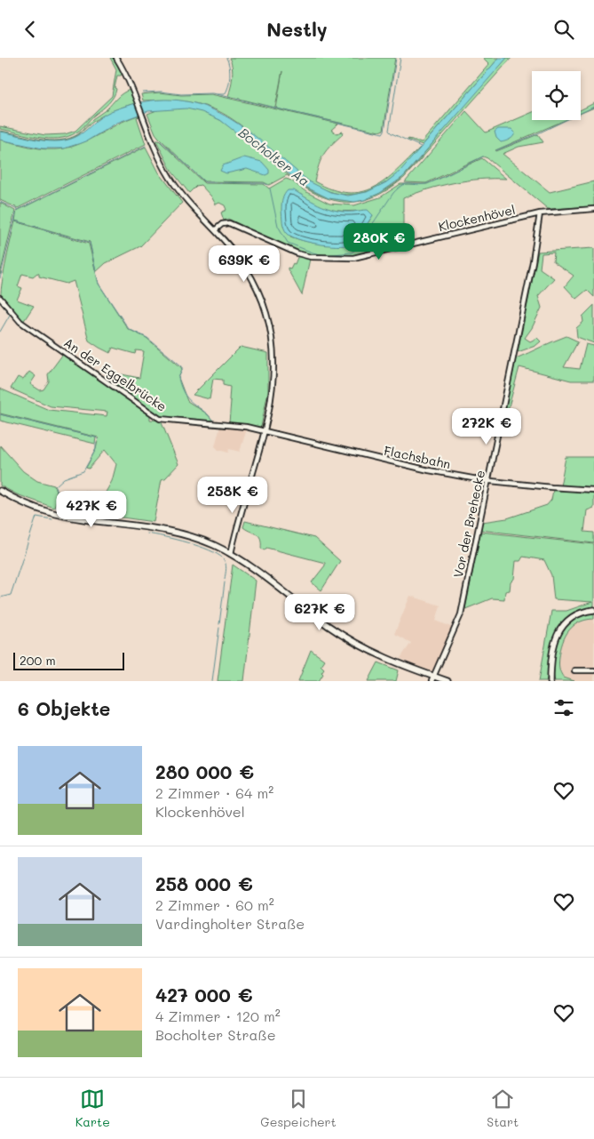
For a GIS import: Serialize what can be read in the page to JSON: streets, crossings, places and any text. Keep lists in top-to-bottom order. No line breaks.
{"streets":{"street":["Klockenhövel","An der Eggelbrücke","Flachsbahn","Vor der Brehecke"]},"crossings":[["Klockenhövel","Vor der Brehecke"],["An der Eggelbrücke","Flachsbahn"],["Flachsbahn","Vor der Brehecke"]],"water":["Bocholter Aa"],"scale_bar":"200 m","page":{"header":"Nestly","price":["280K €","639K €","272K €","258K €","427K €","627K €"],"scale":"200 m","heading":"6 Objekte","list":[{"name":"280 000 €","note":"2 Zimmer · 64 m² · Klockenhövel"},{"name":"258 000 €","note":"2 Zimmer · 60 m² · Vardingholter Straße"},{"name":"427 000 €","note":"4 Zimmer · 120 m² · Bocholter Straße"}],"tabs":["Karte","Gespeichert","Start"]}}
